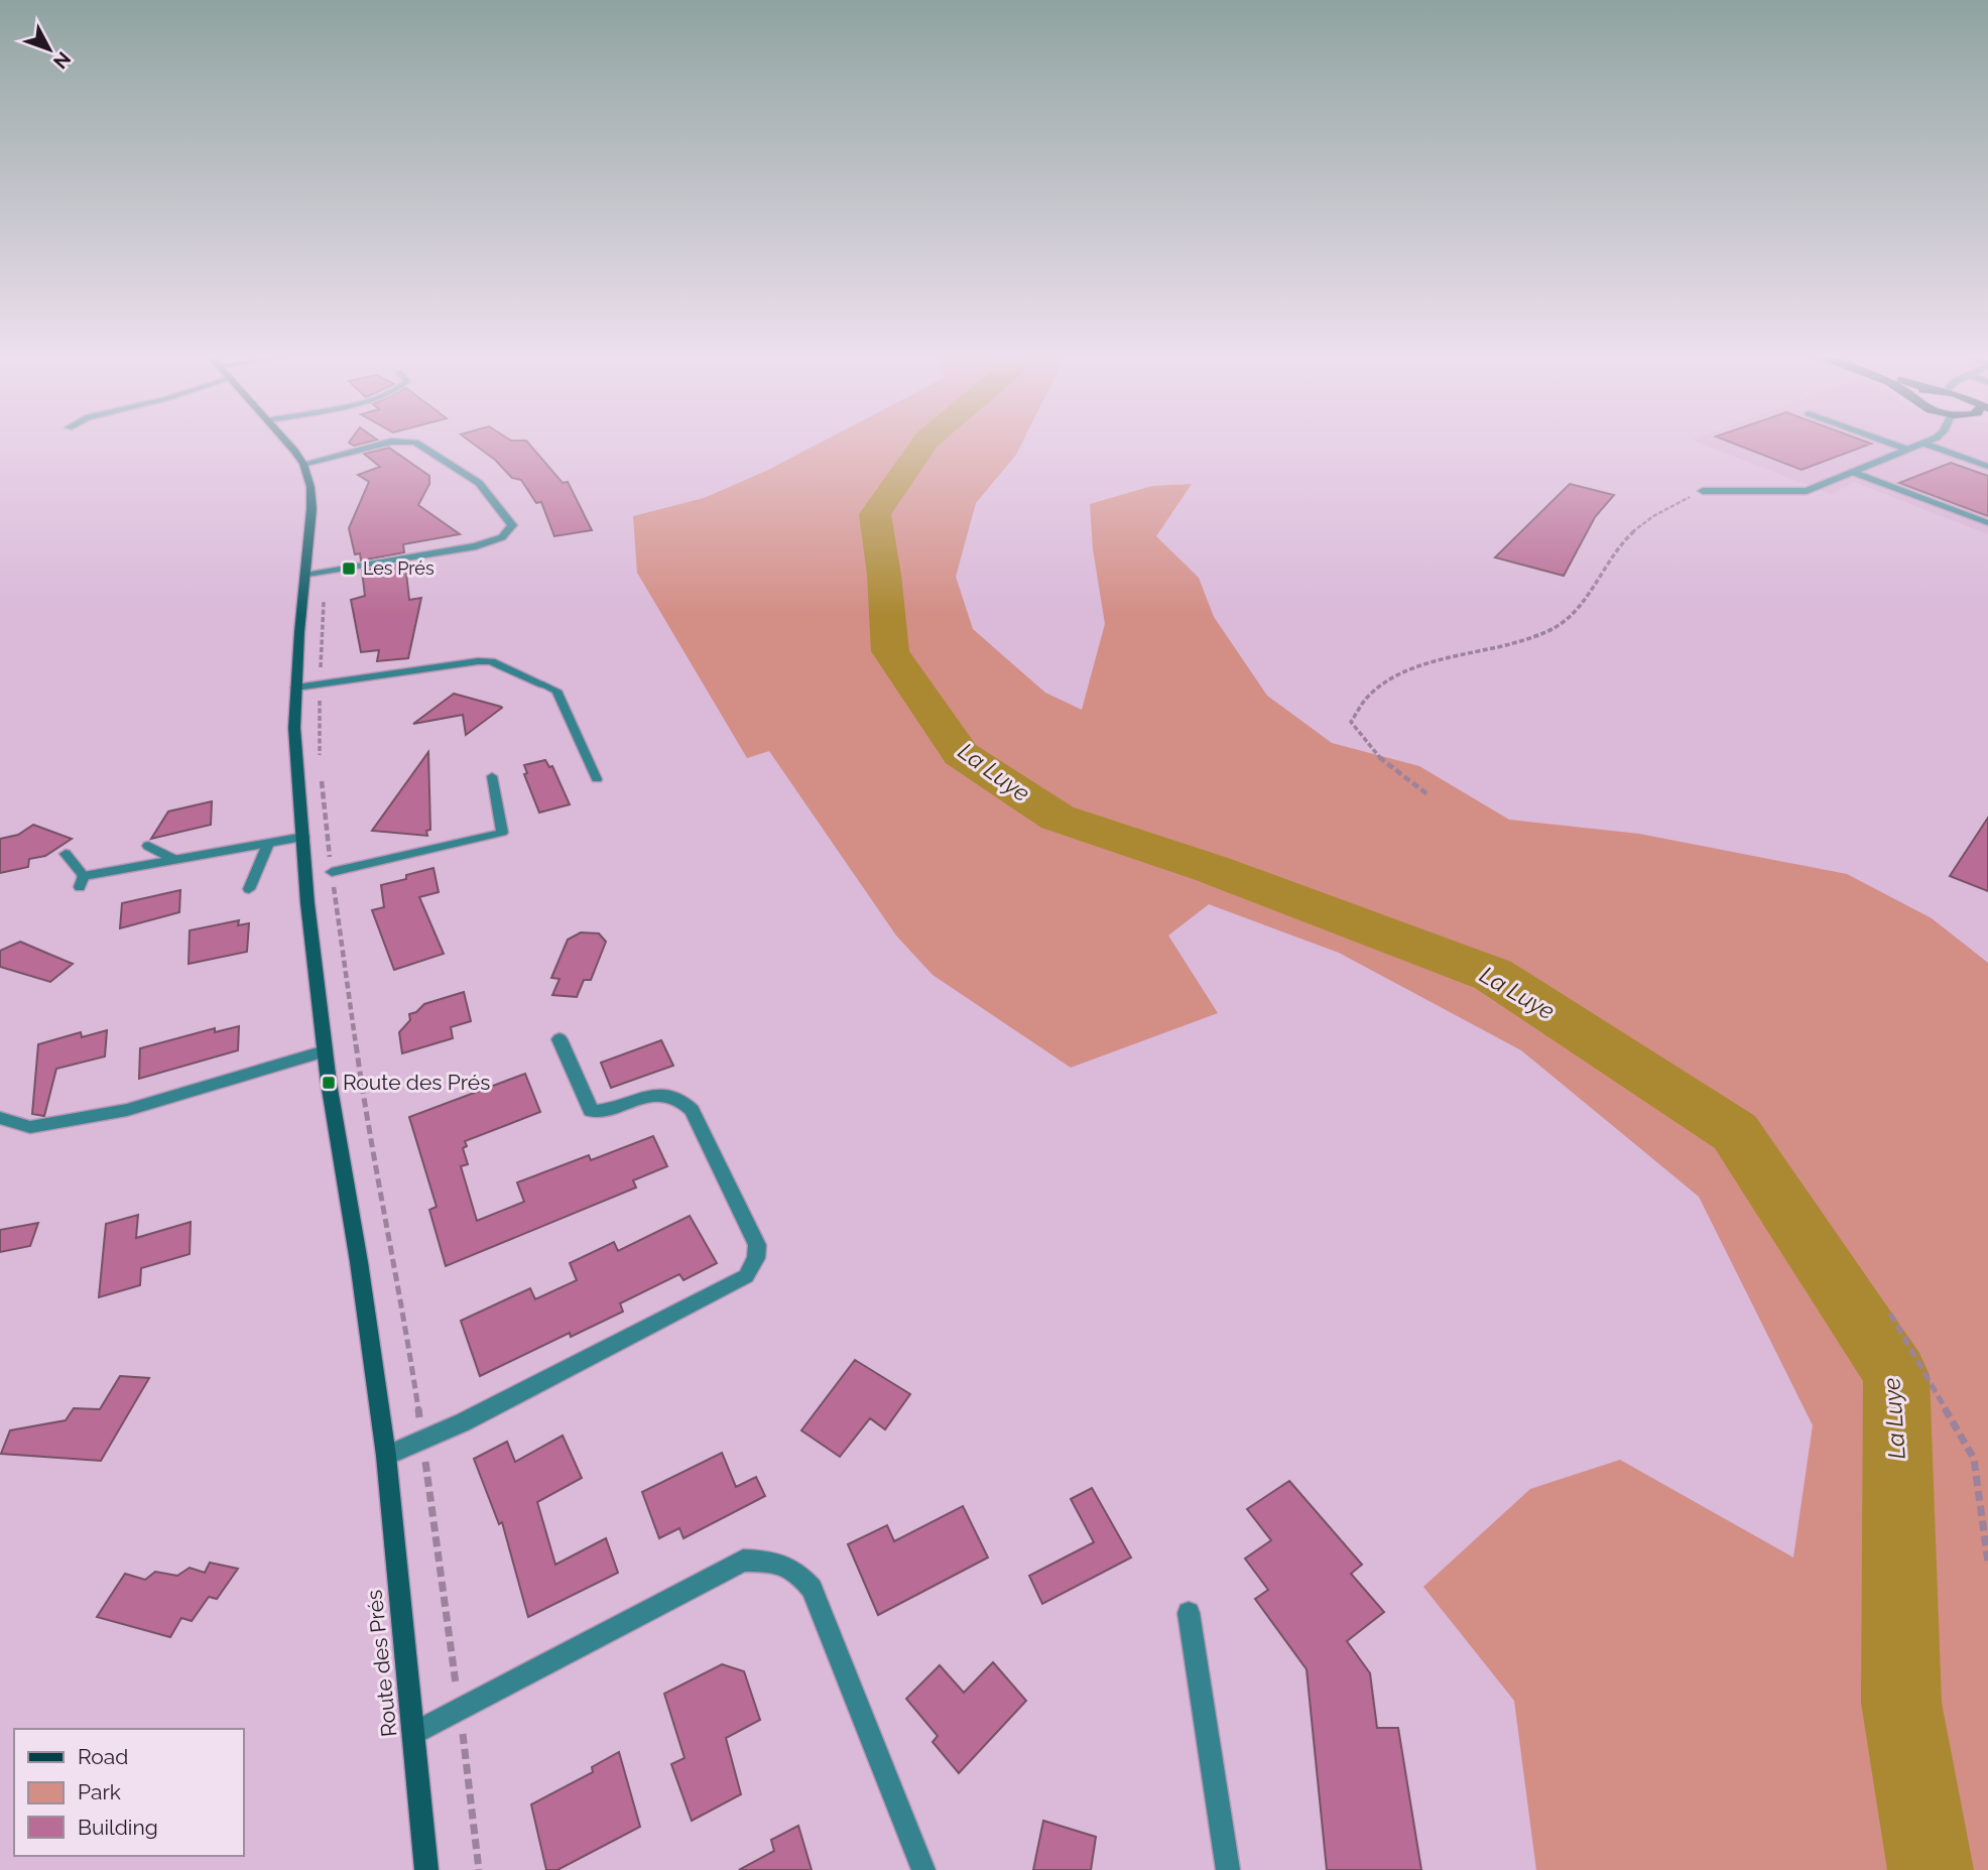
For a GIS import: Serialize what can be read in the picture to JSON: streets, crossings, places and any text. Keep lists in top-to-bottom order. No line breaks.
{"streets":{"street":["Route des Prés"]},"water":["La Luye"],"places":{"transit":["Les Prés","Route des Prés"]},"legend":["Road","Park","Building"],"north":"bottom right"}
